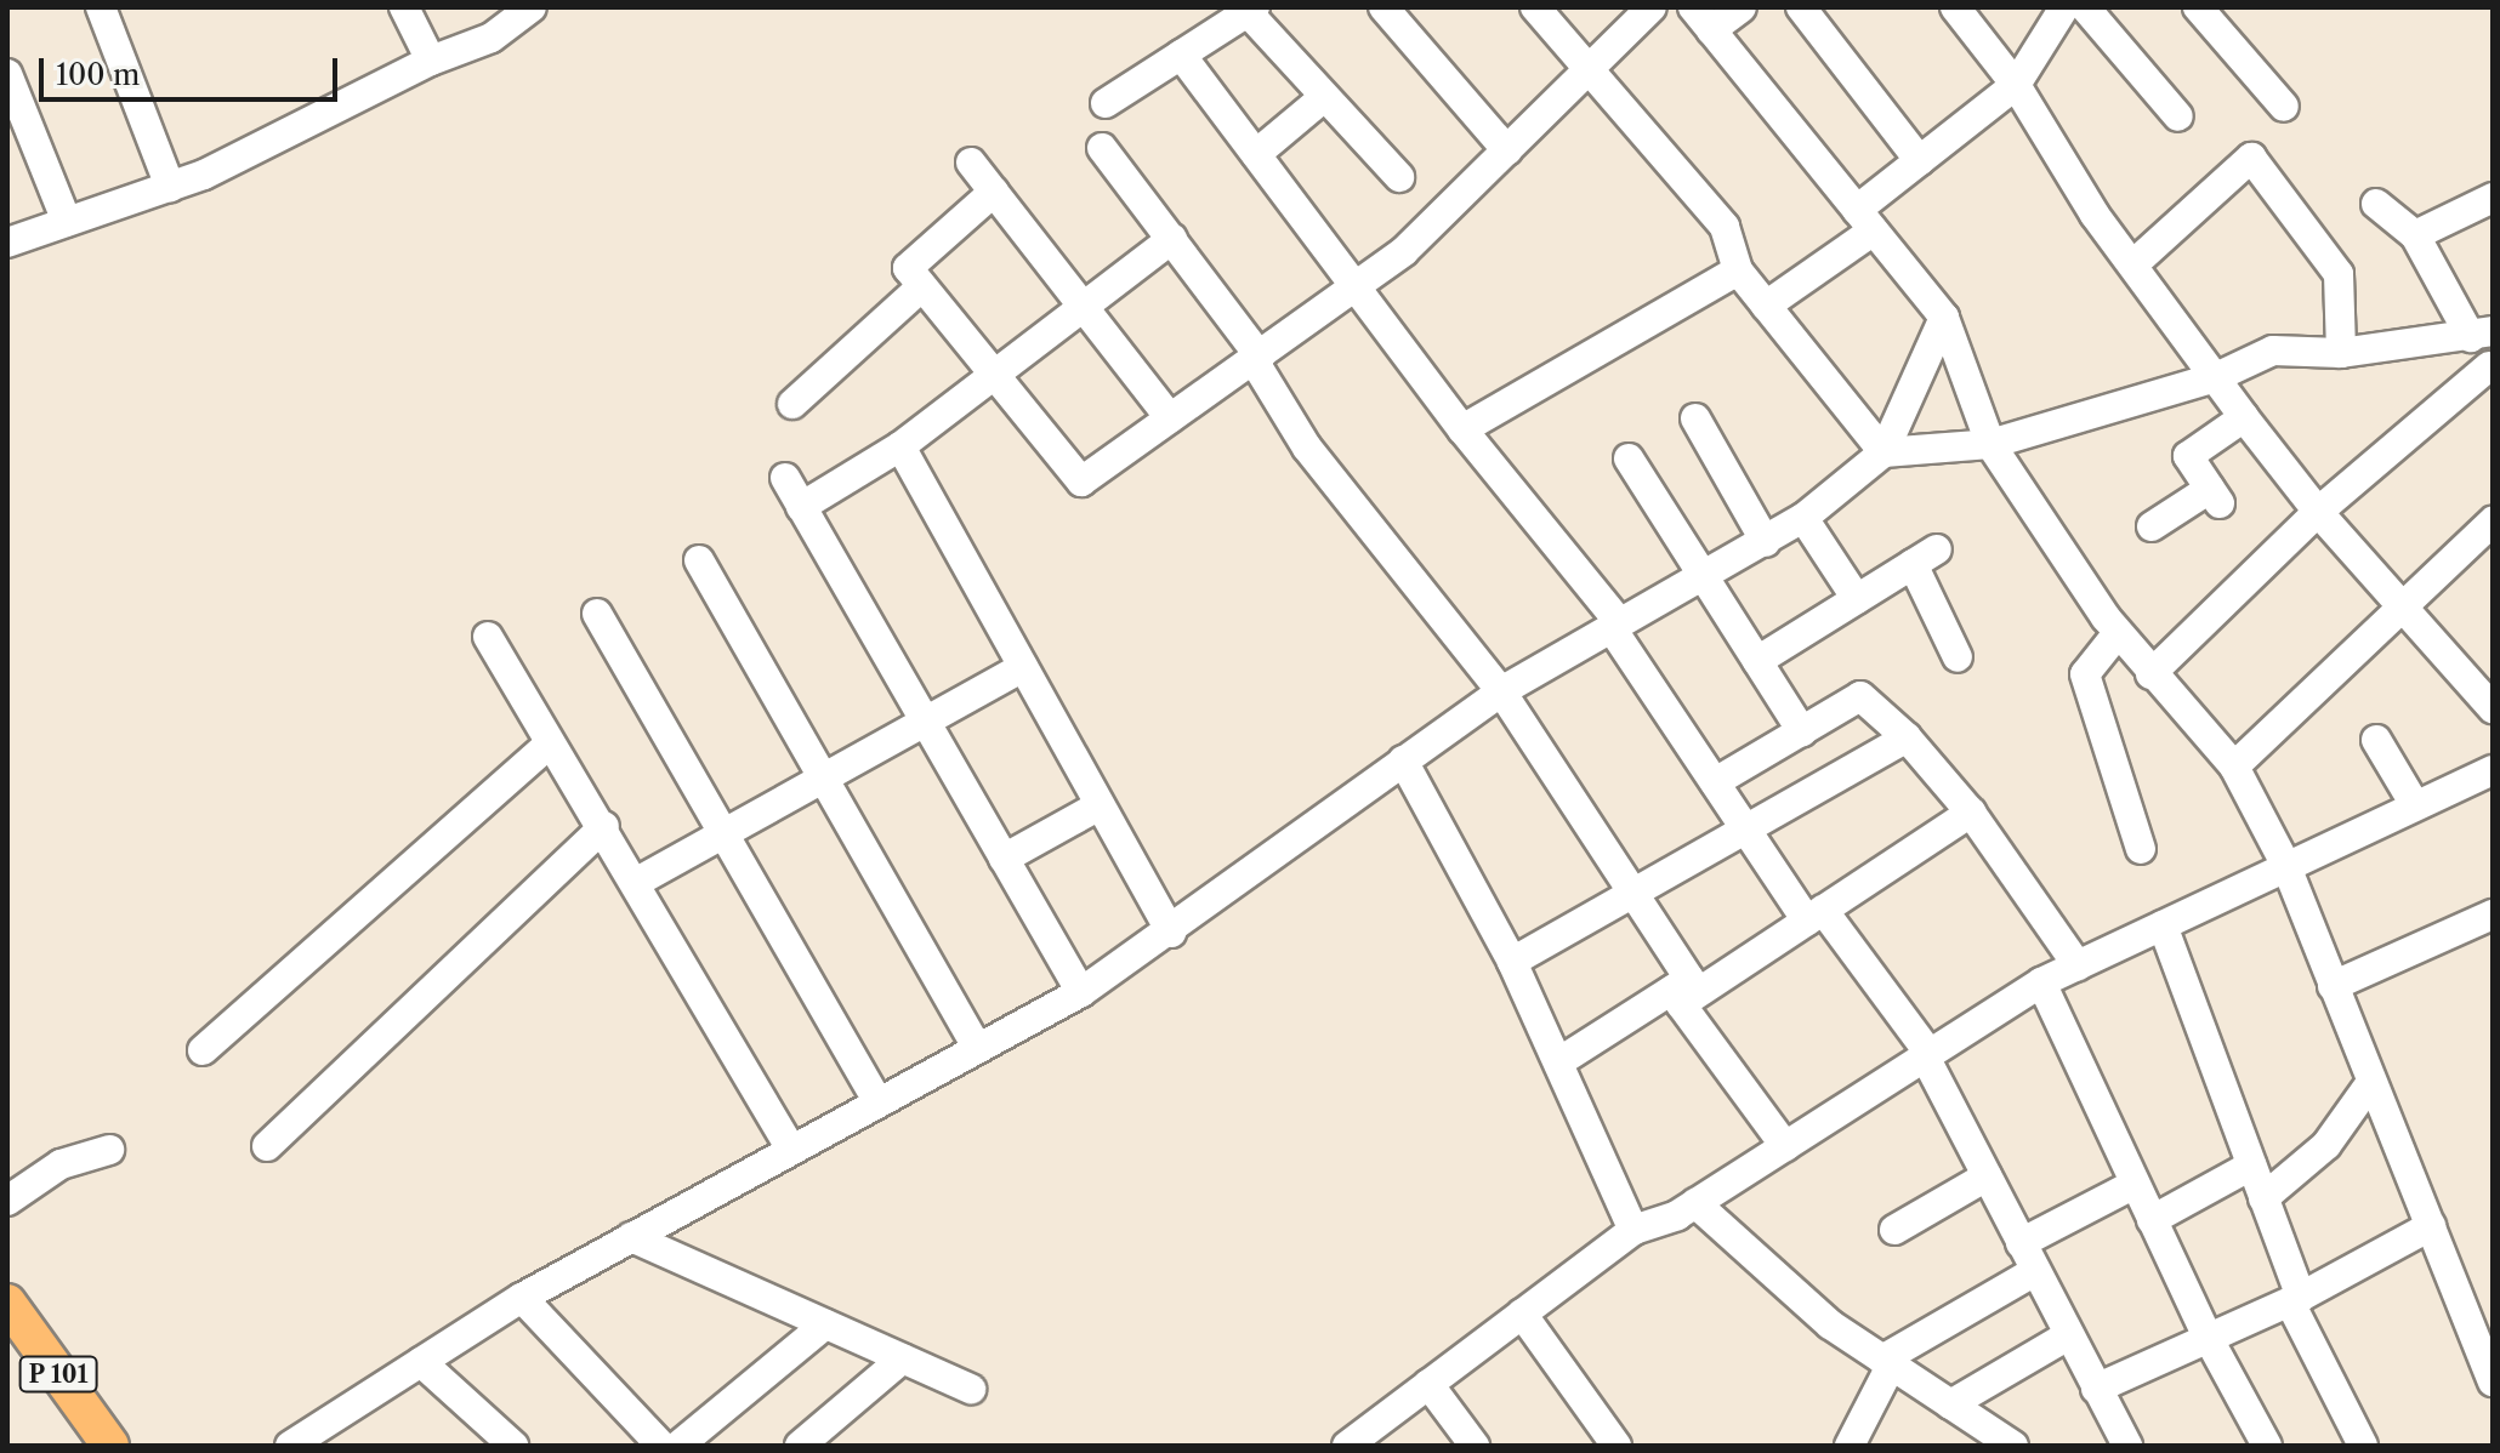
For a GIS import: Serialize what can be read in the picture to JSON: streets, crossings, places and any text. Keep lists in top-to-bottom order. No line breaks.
{"streets":{"main road":["P 101"]},"scale_bar":"100 m"}
